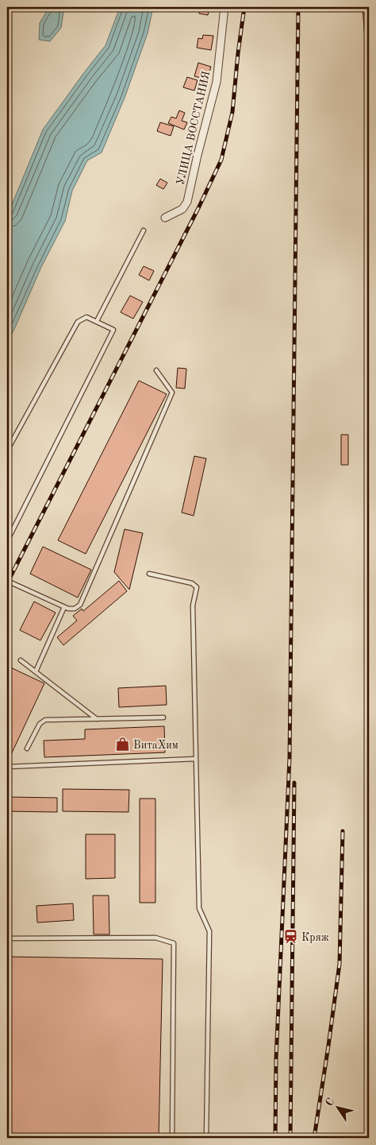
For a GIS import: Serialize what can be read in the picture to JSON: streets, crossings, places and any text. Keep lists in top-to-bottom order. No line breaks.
{"streets":{"street":["УЛИЦА ВОССТАНИЯ"]},"places":{"shop":["ВитаХим"],"station":["Кряж"]},"north":"top left"}
